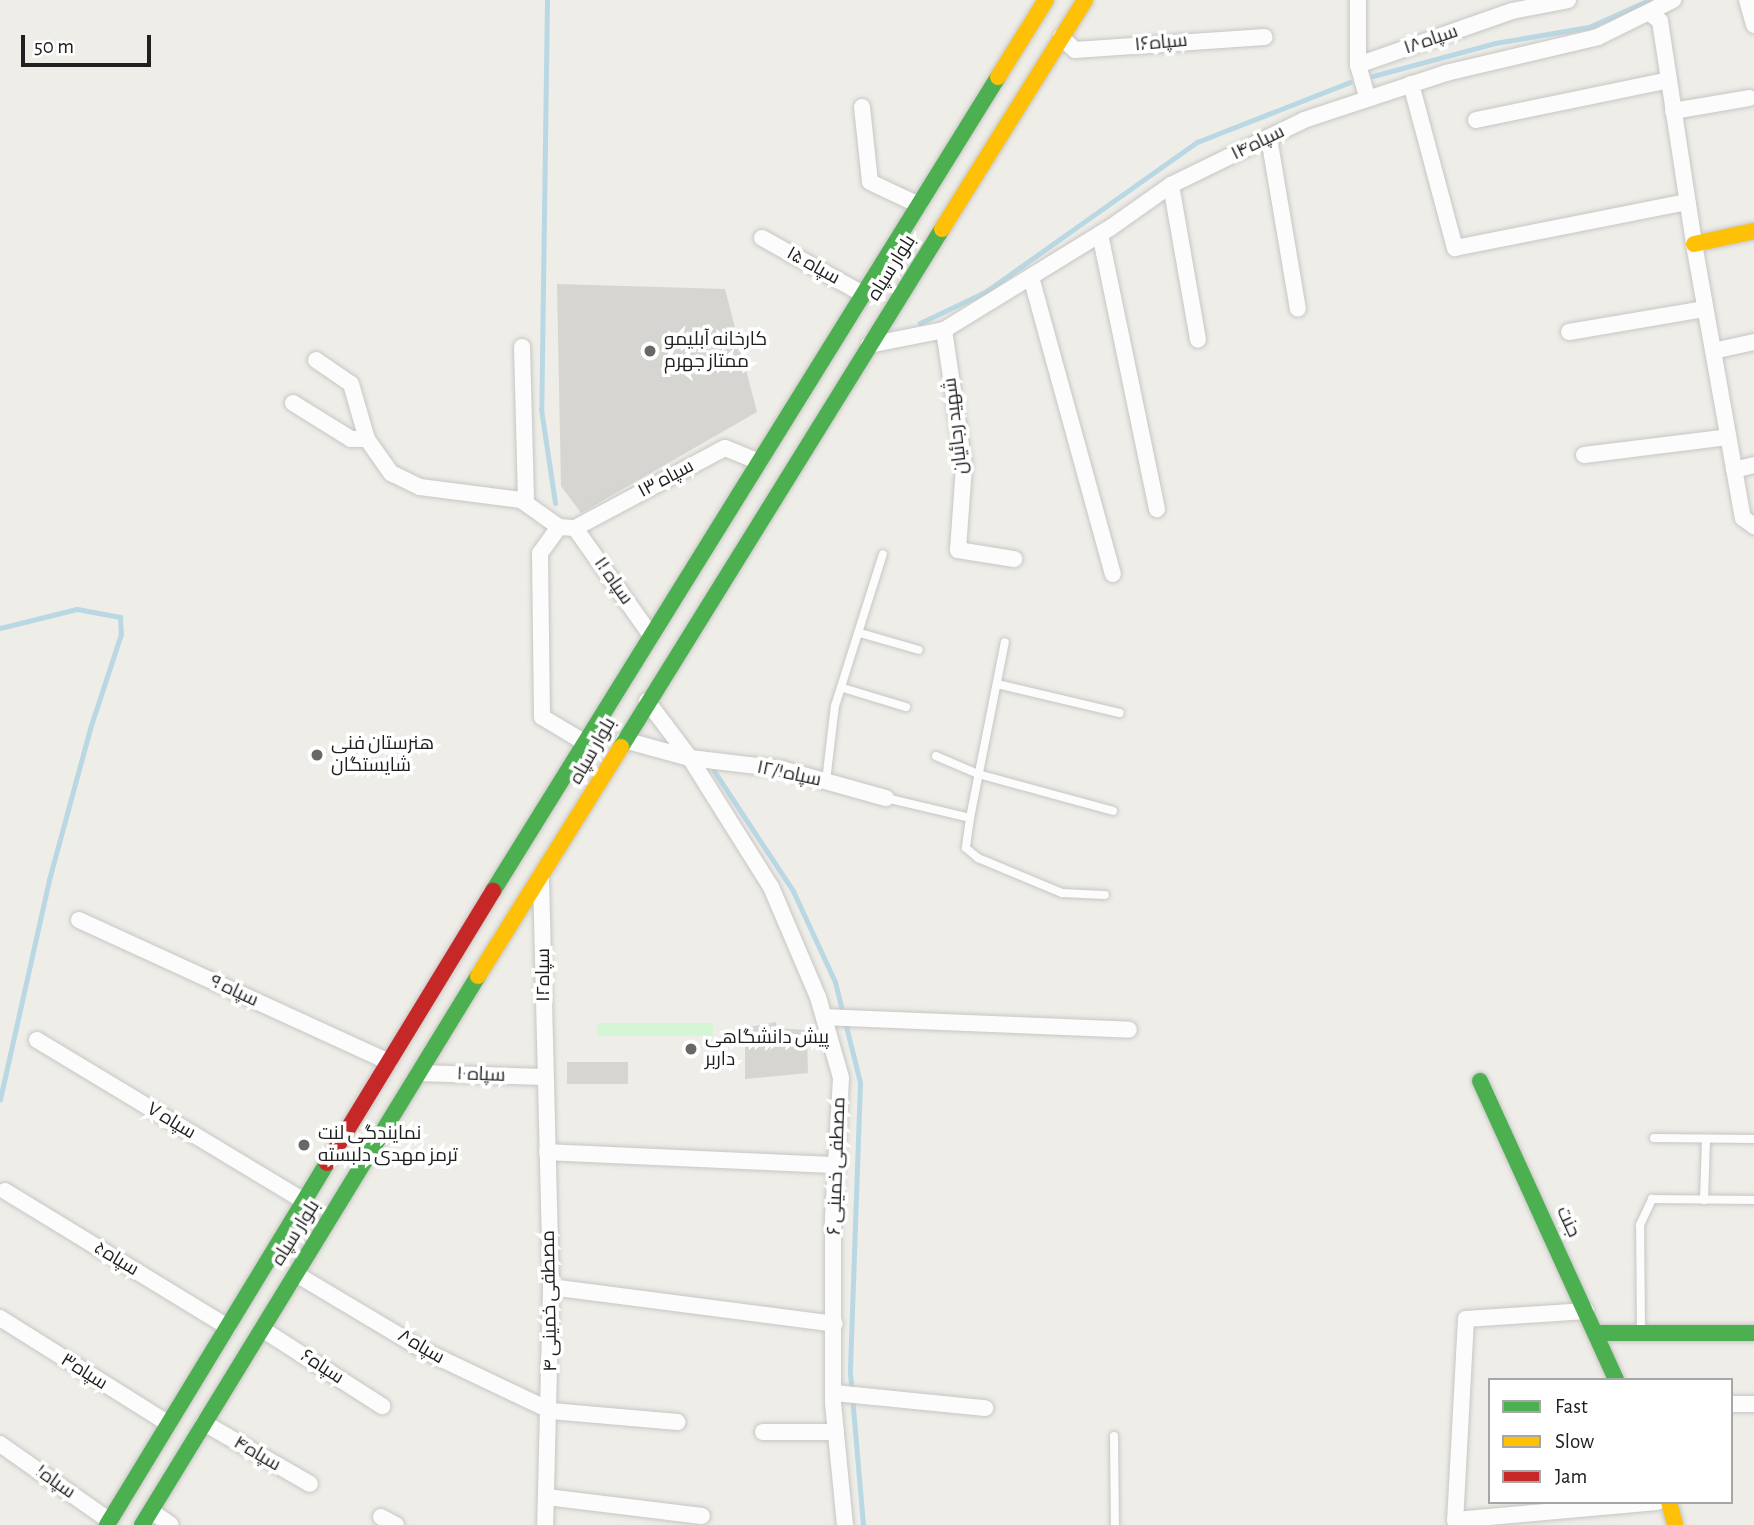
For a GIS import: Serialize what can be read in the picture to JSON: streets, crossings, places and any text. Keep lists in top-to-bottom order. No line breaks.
{"streets":{"main road":["بلوار سپاه","جنت"],"street":["سپاه۱۸","سپاه۱۶","سپاه۱۴","سپاه ۱۵","شهید رجائیان","سپاه ۱۳","سپاه ۱۱","سپاه۱۲/۱","سپاه۱۲","سپاه ۹","سپاه۱۰","سپاه ۷","مصطفی خمینی ۶","سپاه۵","مصطفی خمینی ۴","سپاه۸","سپاه۶","سپاه۳","سپاه۴","سپاه۱"]},"crossings":[["سپاه۱۶","بلوار سپاه"],["سپاه۱۴","بلوار سپاه"],["سپاه۱۴","شهید رجائیان"],["سپاه ۱۵","بلوار سپاه"],["بلوار سپاه","سپاه ۱۳"],["بلوار سپاه","سپاه ۱۱"],["بلوار سپاه","سپاه۱۲/۱"],["بلوار سپاه","سپاه۱۲"],["بلوار سپاه","سپاه ۹"],["بلوار سپاه","سپاه۱۰"],["بلوار سپاه","سپاه ۷"],["بلوار سپاه","سپاه۵"],["بلوار سپاه","سپاه۸"],["بلوار سپاه","سپاه۶"],["بلوار سپاه","سپاه۳"],["بلوار سپاه","سپاه۴"],["بلوار سپاه","سپاه۱"],["سپاه ۱۳","سپاه ۱۱"],["سپاه۱۲/۱","مصطفی خمینی ۶"],["سپاه۱۲","سپاه۱۰"],["سپاه۱۲","مصطفی خمینی ۴"],["سپاه۱۰","مصطفی خمینی ۴"],["مصطفی خمینی ۴","سپاه۸"]],"places":["کارخانه آبلیمو ممتاز جهرم","هنرستان فنی شایستگان","پیش دانشگاهی داربر","نمایندگی لنت ترمز مهدی دلبسته"],"legend":["Fast","Slow","Jam"],"scale_bar":"50 m"}
